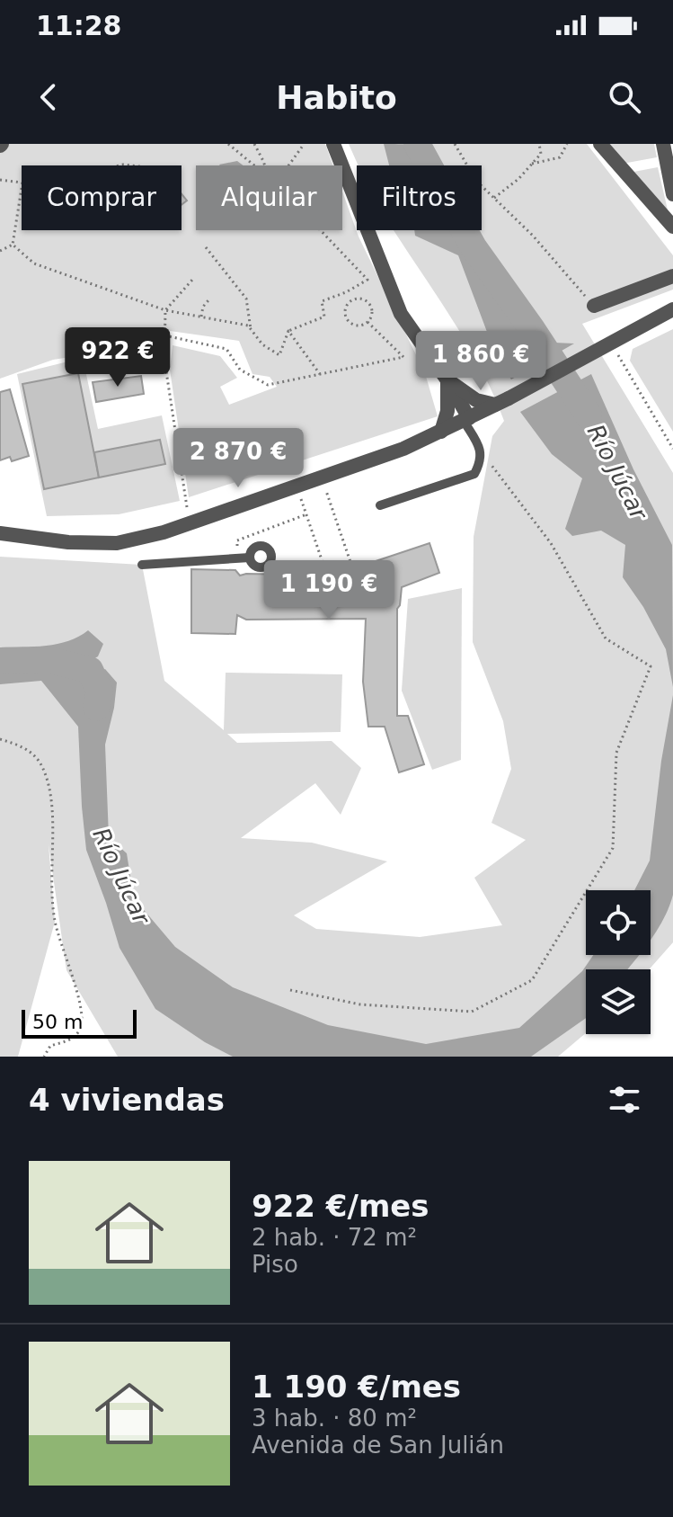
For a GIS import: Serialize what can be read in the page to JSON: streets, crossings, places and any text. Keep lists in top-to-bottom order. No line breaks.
{"water":["Río Júcar"],"scale_bar":"50 m","page":{"status":"11:28","header":"Habito","chip":["Comprar","Alquilar","Filtros"],"price":["922 €","1 860 €","2 870 €","1 190 €"],"scale":"50 m","heading":"4 viviendas","list":[{"name":"922 €/mes","note":"2 hab. · 72 m² · Piso"},{"name":"1 190 €/mes","note":"3 hab. · 80 m² · Avenida de San Julián"}]}}
